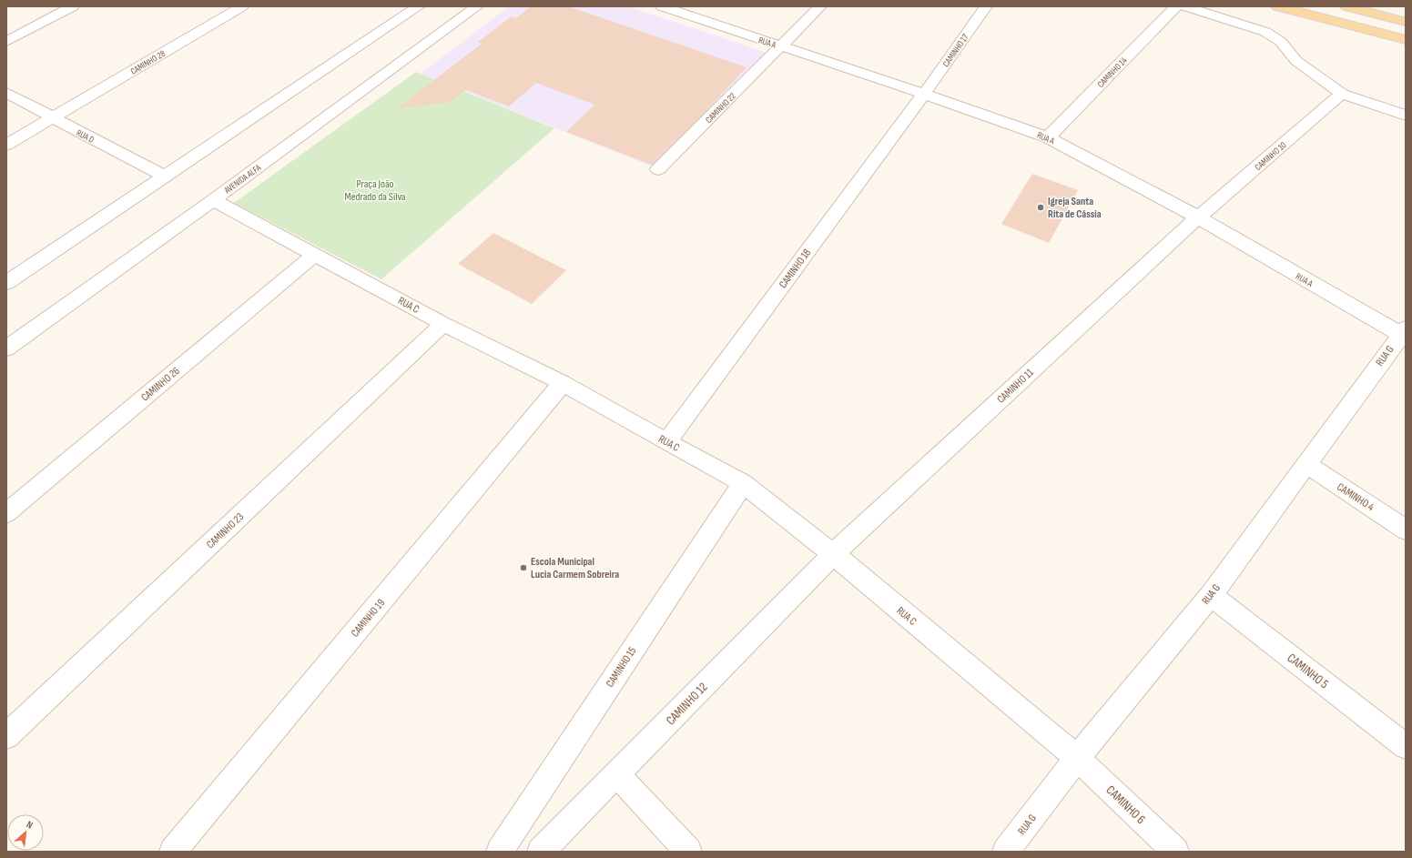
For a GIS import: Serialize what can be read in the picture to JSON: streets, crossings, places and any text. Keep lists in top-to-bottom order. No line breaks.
{"streets":{"street":["RUA A","CAMINHO 17","CAMINHO 28","CAMINHO 14","CAMINHO 22","RUA D","CAMINHO 10","AVENIDA ALFA","CAMINHO 18","RUA C","RUA G","CAMINHO 26","CAMINHO 11","CAMINHO 4","CAMINHO 23","CAMINHO 19","CAMINHO 15","CAMINHO 5","CAMINHO 12","CAMINHO 6"]},"crossings":[["RUA A","CAMINHO 17"],["RUA A","CAMINHO 14"],["RUA A","CAMINHO 22"],["RUA A","CAMINHO 10"],["RUA A","CAMINHO 18"],["RUA A","RUA G"],["RUA A","CAMINHO 11"],["CAMINHO 17","CAMINHO 18"],["CAMINHO 28","RUA D"],["CAMINHO 10","CAMINHO 11"],["AVENIDA ALFA","RUA C"],["CAMINHO 18","RUA C"],["RUA C","RUA G"],["RUA C","CAMINHO 26"],["RUA C","CAMINHO 11"],["RUA C","CAMINHO 23"],["RUA C","CAMINHO 19"],["RUA C","CAMINHO 15"],["RUA C","CAMINHO 12"],["RUA C","CAMINHO 6"],["RUA G","CAMINHO 4"],["RUA G","CAMINHO 5"],["RUA G","CAMINHO 6"],["CAMINHO 11","CAMINHO 12"]],"parks":["Praça João Medrado da Silva"],"places":["Igreja Santa Rita de Cássia","Escola Municipal Lucia Carmem Sobreira"],"north":"top right"}
